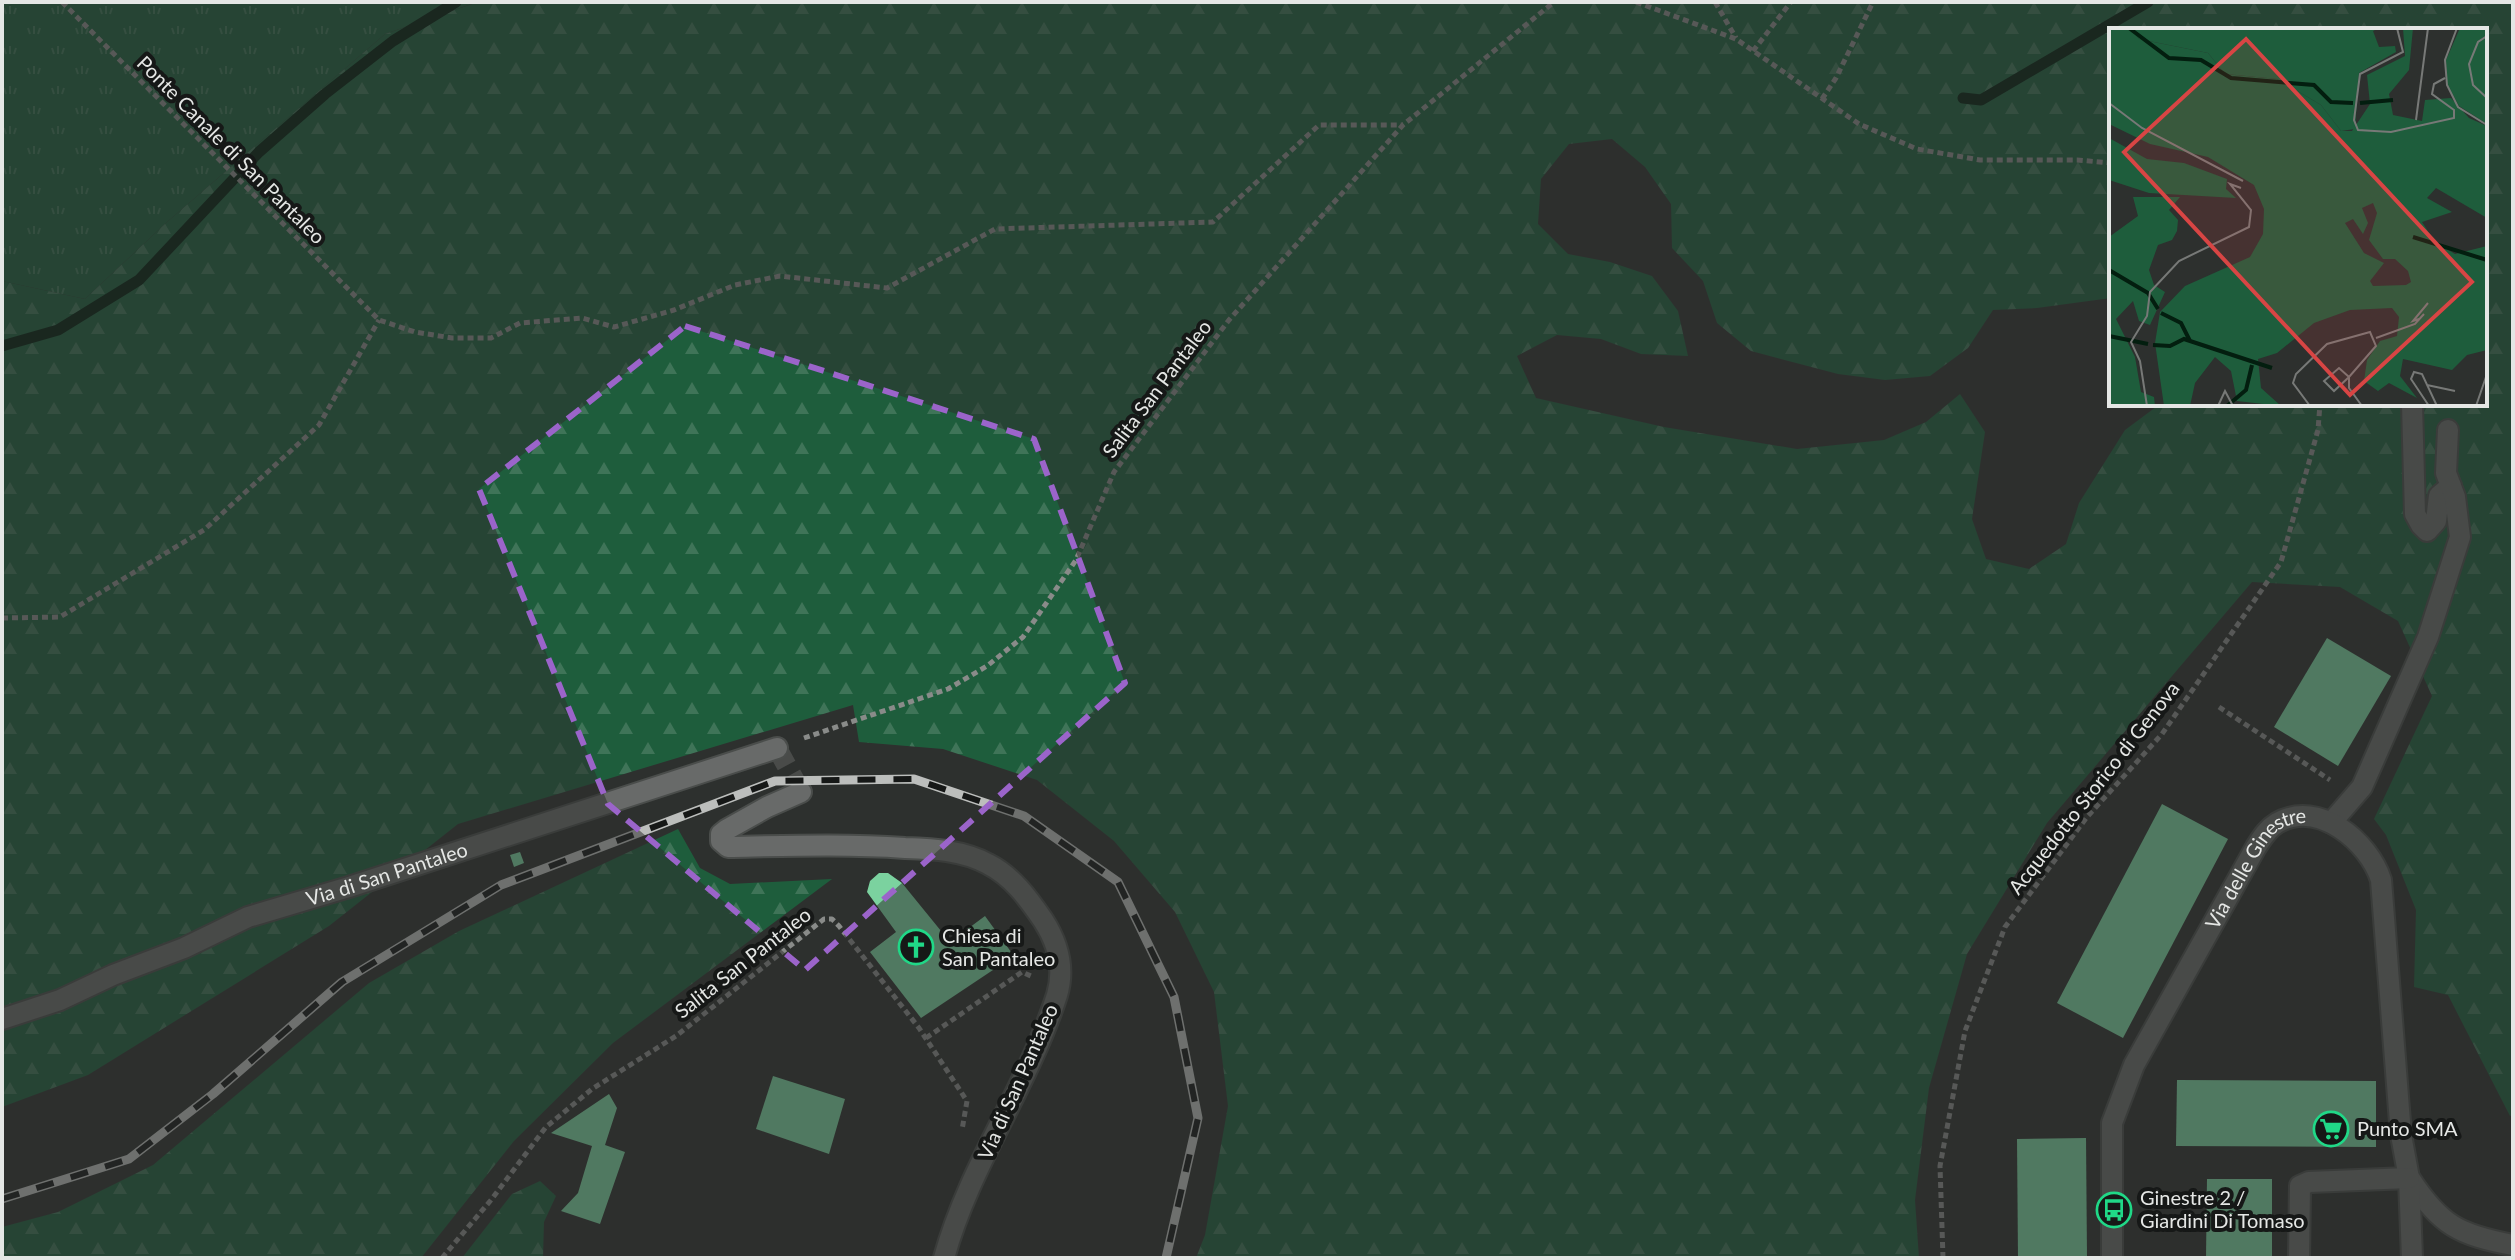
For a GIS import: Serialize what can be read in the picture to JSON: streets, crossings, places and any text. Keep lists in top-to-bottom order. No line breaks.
{"streets":{"street":["Via di San Pantaleo","Via delle Ginestre"],"path":["Ponte Canale di San Pantaleo","Salita San Pantaleo","Acquedotto Storico di Genova"]},"crossings":[["Salita San Pantaleo","Via di San Pantaleo"]],"places":{"church":["Chiesa di San Pantaleo"],"supermarket":["Punto SMA"],"bus stop":["Ginestre 2 / Giardini Di Tomaso"]}}
